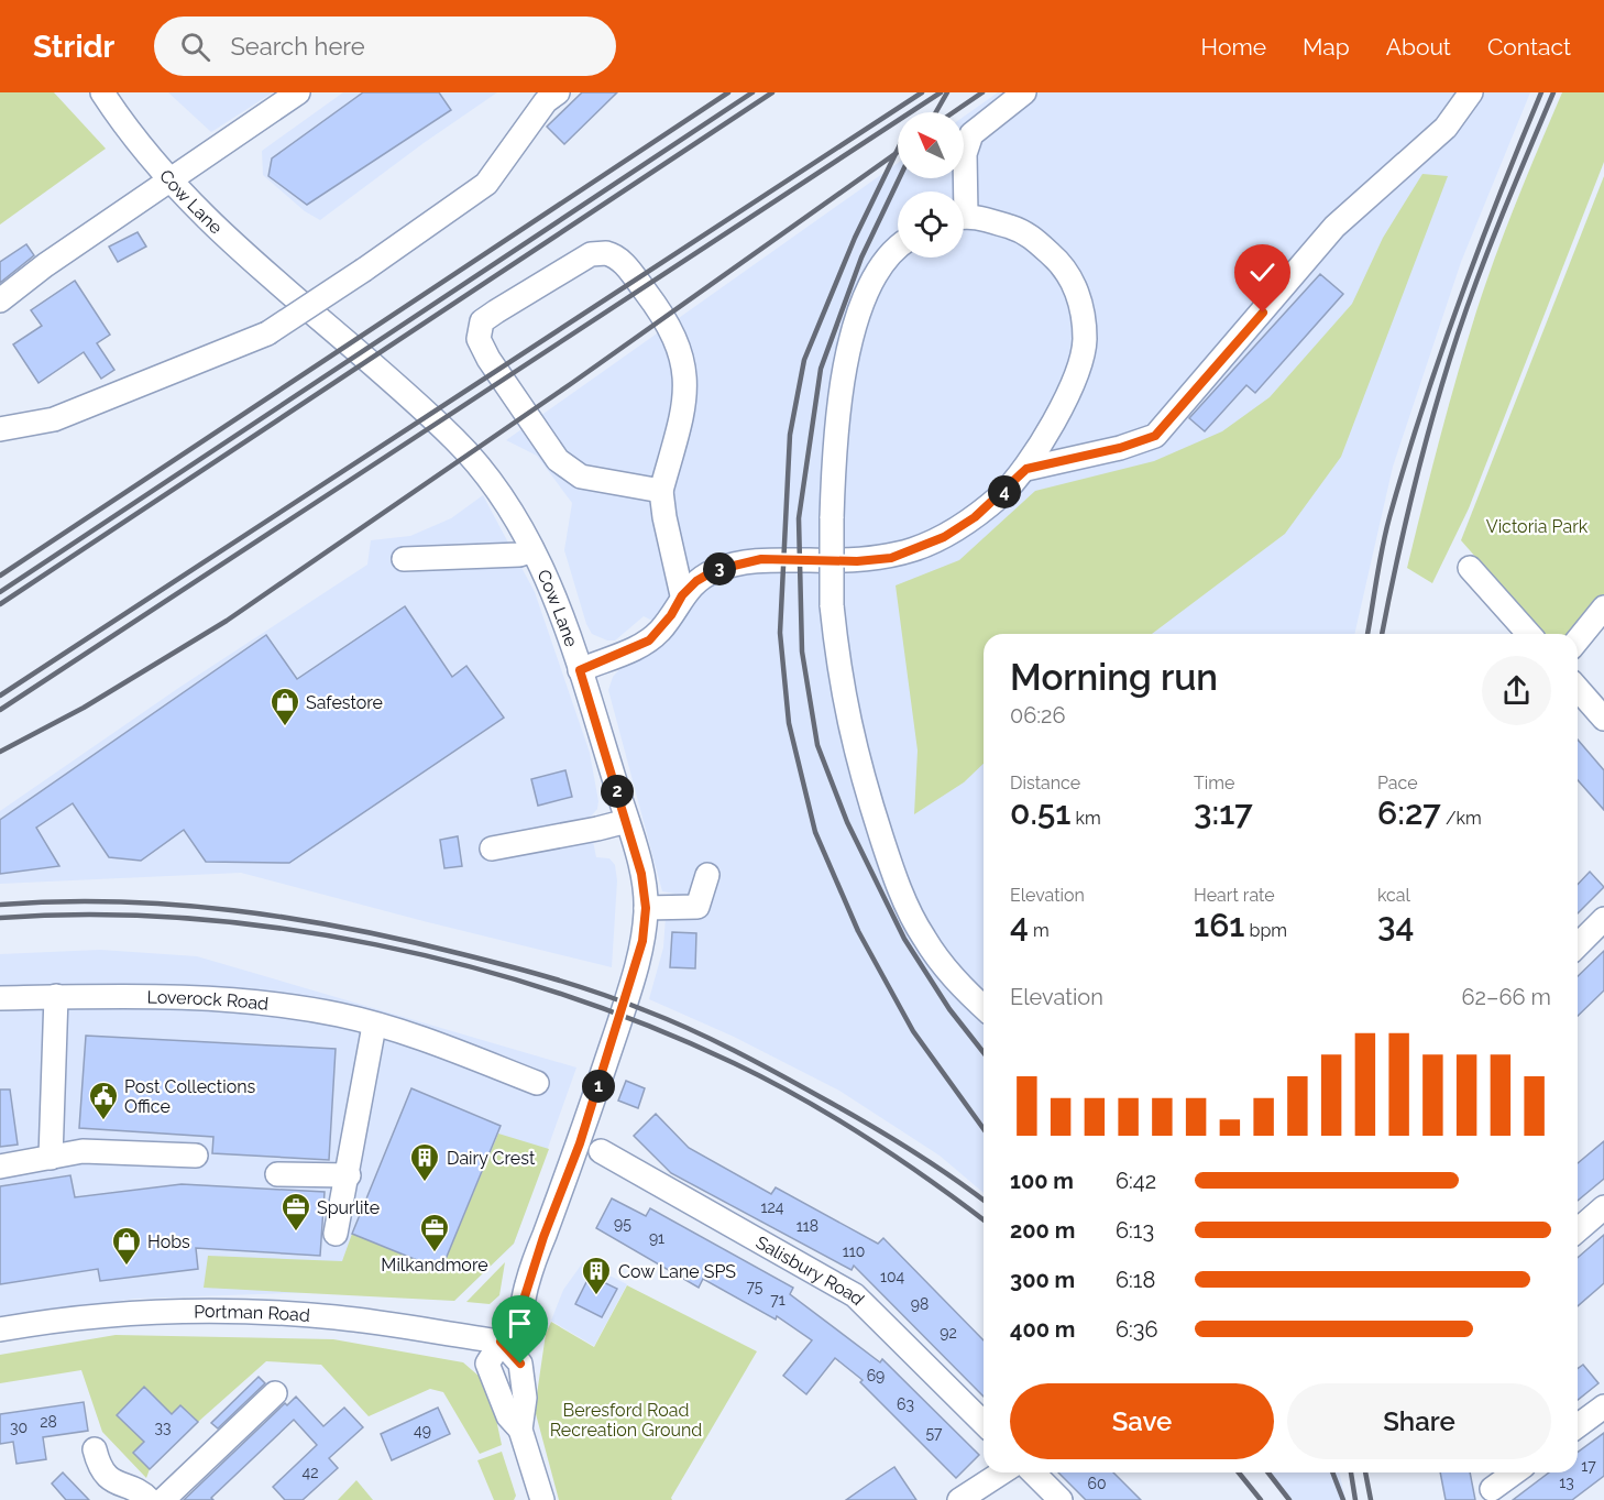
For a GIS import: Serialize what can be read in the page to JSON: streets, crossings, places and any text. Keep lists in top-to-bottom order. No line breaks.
{"streets":{"street":["Cow Lane","Loverock Road","Salisbury Road","Portman Road"]},"crossings":[["Cow Lane","Portman Road"]],"parks":["Victoria Park","Beresford Road Recreation Ground"],"places":{"shop":["Safestore","Hobs"],"public building":["Post Collections Office"],"building":["Dairy Crest","Cow Lane SPS"],"office":["Spurlite","Milkandmore"]},"house_numbers":["124","95","118","91","110","104","75","71","98","92","69","63","28","30","33","49","57","17","42","13","60"],"north":"top left","page":{"header":"Stridr","search":"Search here","nav":["Home","Map","About","Contact"],"pins":["4","3","2","1"],"heading":["Morning run","06:26"],"stats":[["Distance","0.51 km"],["Time","3:17"],["Pace","6:27 /km"],["Elevation","4 m"],["Heart rate","161 bpm"],["kcal","34"]],"chart":["Elevation","62–66 m"],"list":[{"name":"100 m","note":"6:42"},{"name":"200 m","note":"6:13"},{"name":"300 m","note":"6:18"},{"name":"400 m","note":"6:36"}],"buttons":["Save","Share"]}}
